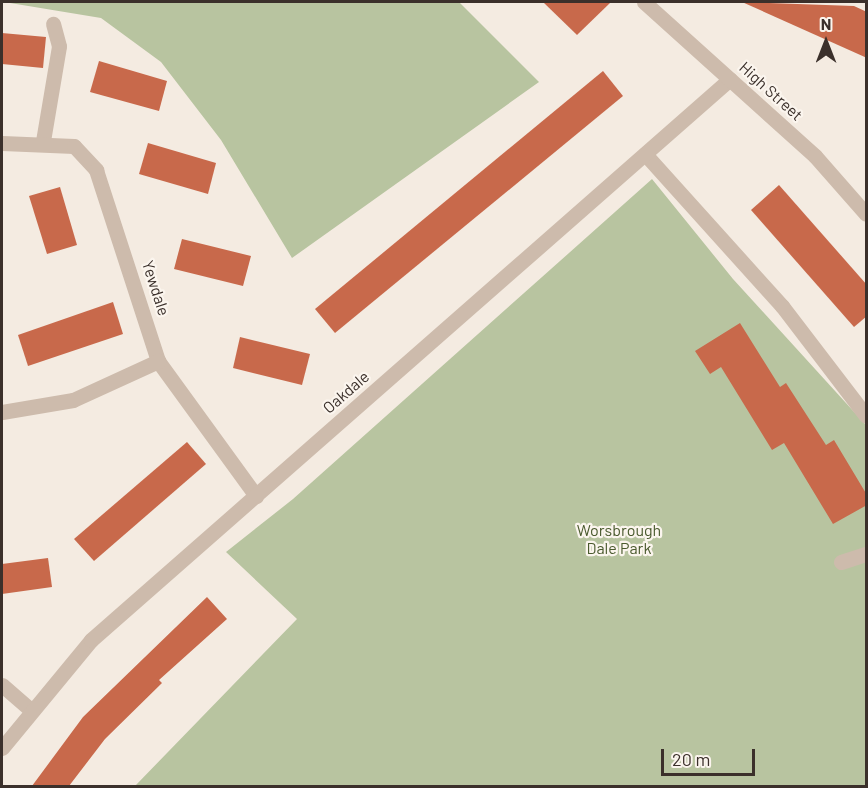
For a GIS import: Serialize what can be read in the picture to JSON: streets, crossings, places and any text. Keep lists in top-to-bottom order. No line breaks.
{"streets":{"street":["High Street","Yewdale","Oakdale"]},"crossings":[["High Street","Oakdale"],["Yewdale","Oakdale"]],"parks":["Worsbrough Dale Park"],"scale_bar":"20 m","north":"top"}
